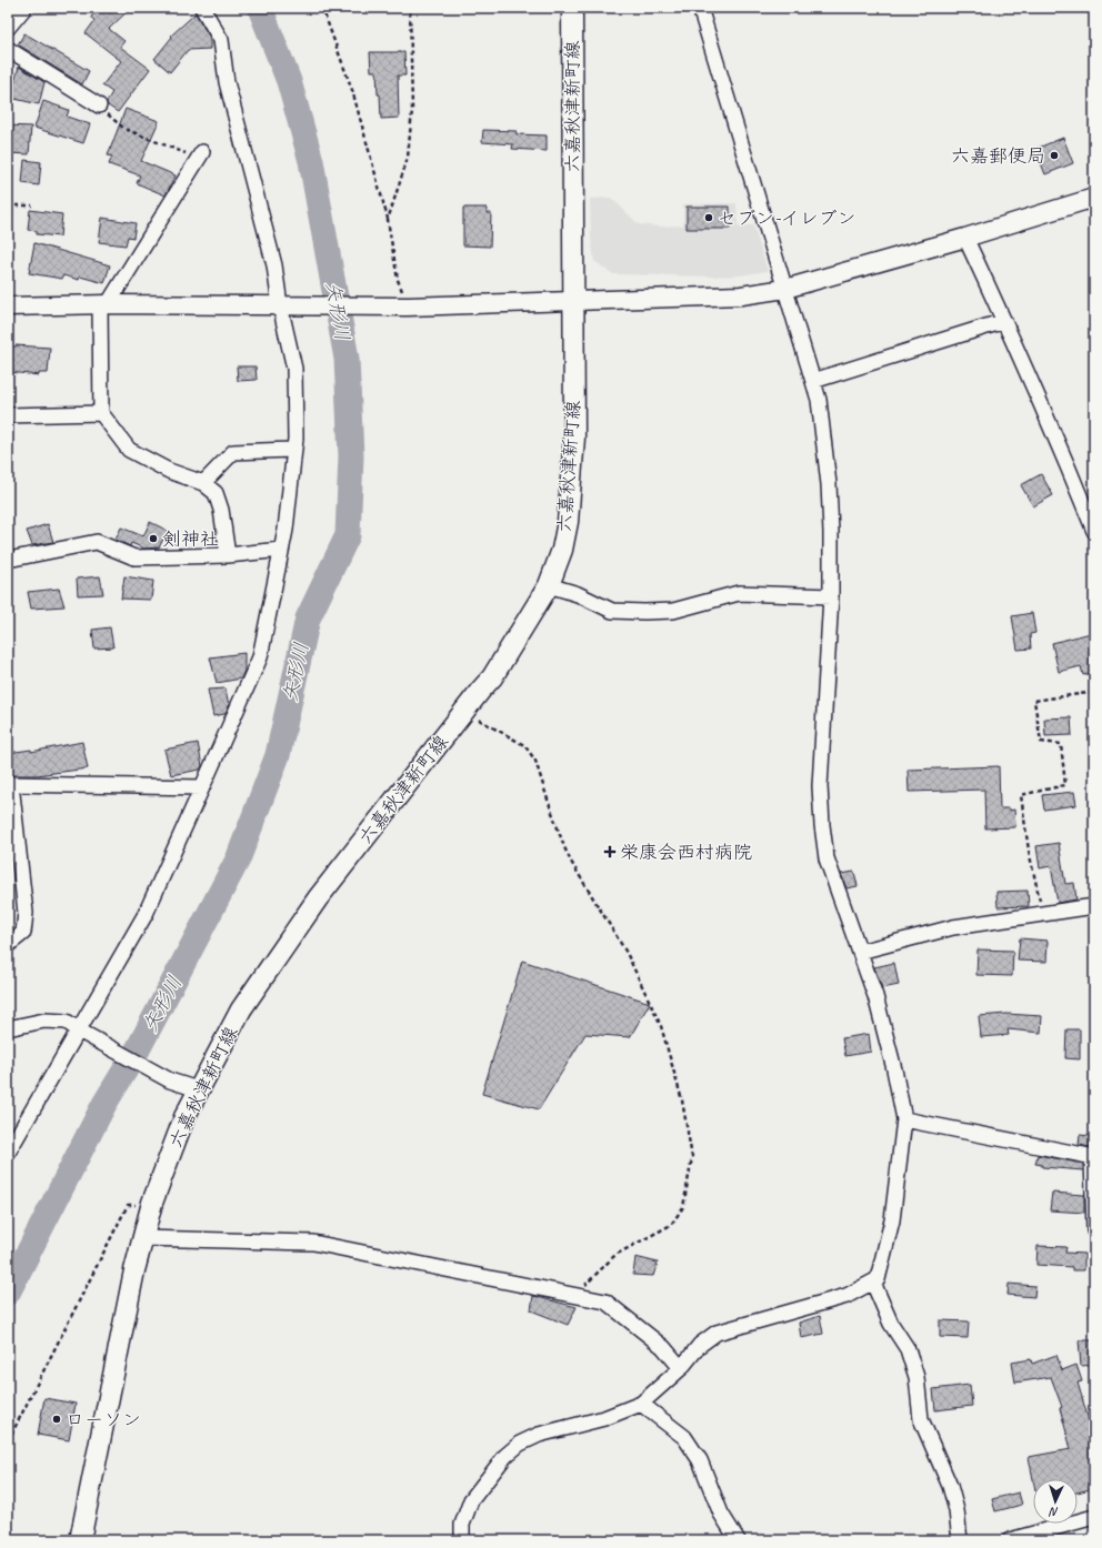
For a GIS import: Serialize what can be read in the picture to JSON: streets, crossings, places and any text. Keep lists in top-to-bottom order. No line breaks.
{"streets":{"main road":["六嘉秋津新町線"]},"water":["矢形川"],"places":{"other":["六嘉郵便局","セブン-イレブン","剣神社","ローソン"],"health":["栄康会西村病院"]},"north":"bottom"}
